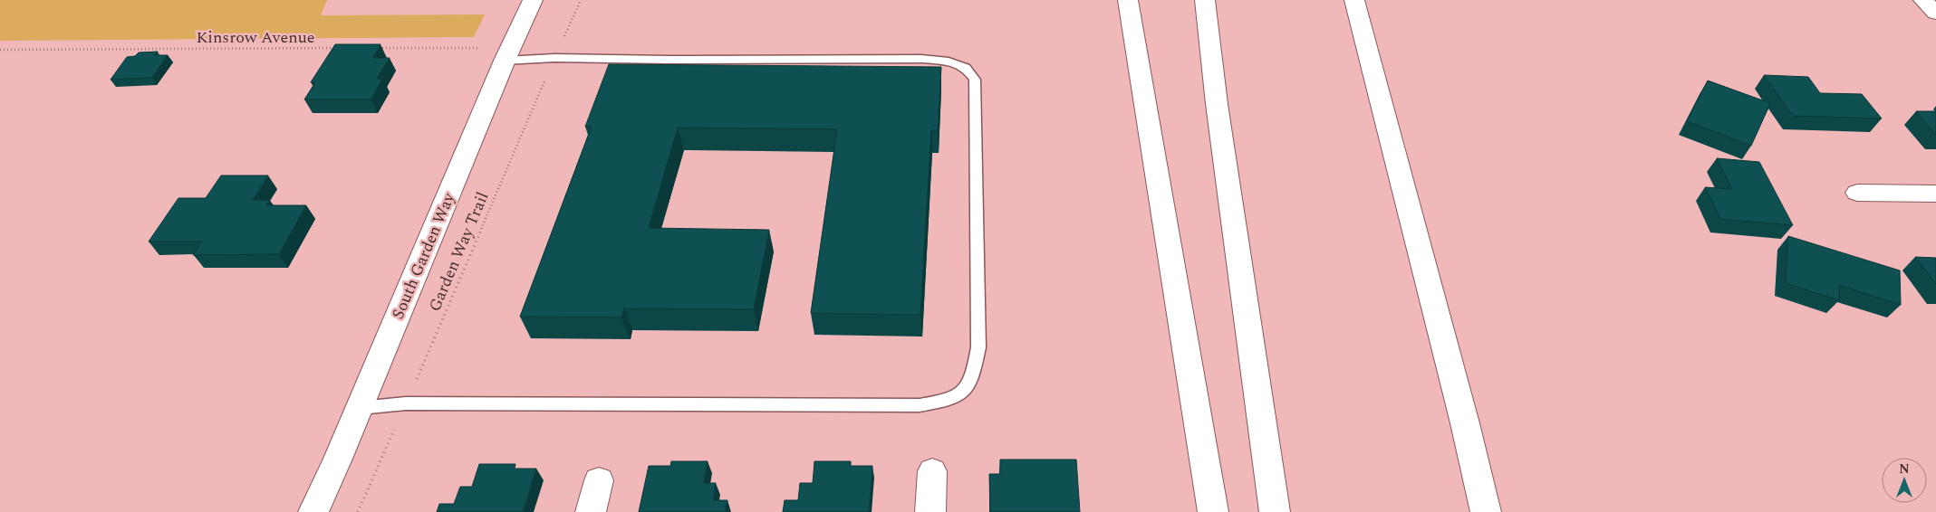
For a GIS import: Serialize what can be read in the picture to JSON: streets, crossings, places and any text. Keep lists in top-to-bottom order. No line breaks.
{"streets":{"main road":["South Garden Way"],"path":["Kinsrow Avenue","Garden Way Trail"]},"north":"top"}
